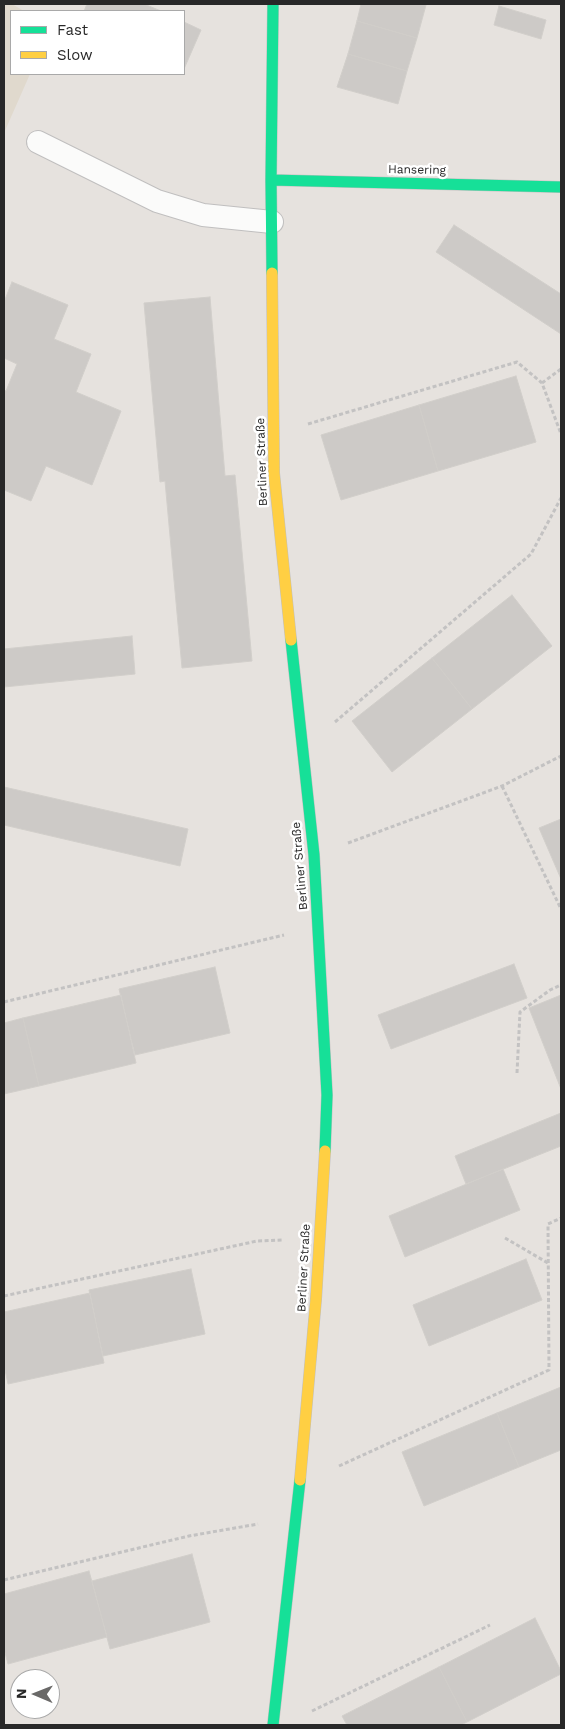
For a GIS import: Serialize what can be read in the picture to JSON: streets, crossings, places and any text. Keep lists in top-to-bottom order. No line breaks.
{"streets":{"street":["Hansering","Berliner Straße"]},"crossings":[["Hansering","Berliner Straße"]],"legend":["Fast","Slow"],"north":"left"}
